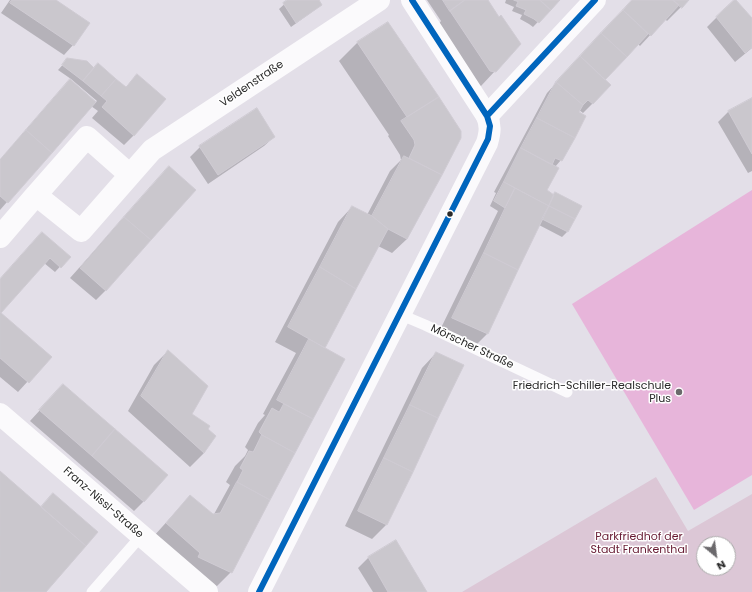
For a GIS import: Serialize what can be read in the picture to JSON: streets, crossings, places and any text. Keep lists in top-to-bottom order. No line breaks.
{"streets":{"street":["Veldenstraße","Franz-Nissl-Straße"],"lane":["Mörscher Straße"]},"parks":["Parkfriedhof der Stadt Frankenthal"],"places":["Friedrich-Schiller-Realschule Plus"],"north":"bottom right"}
